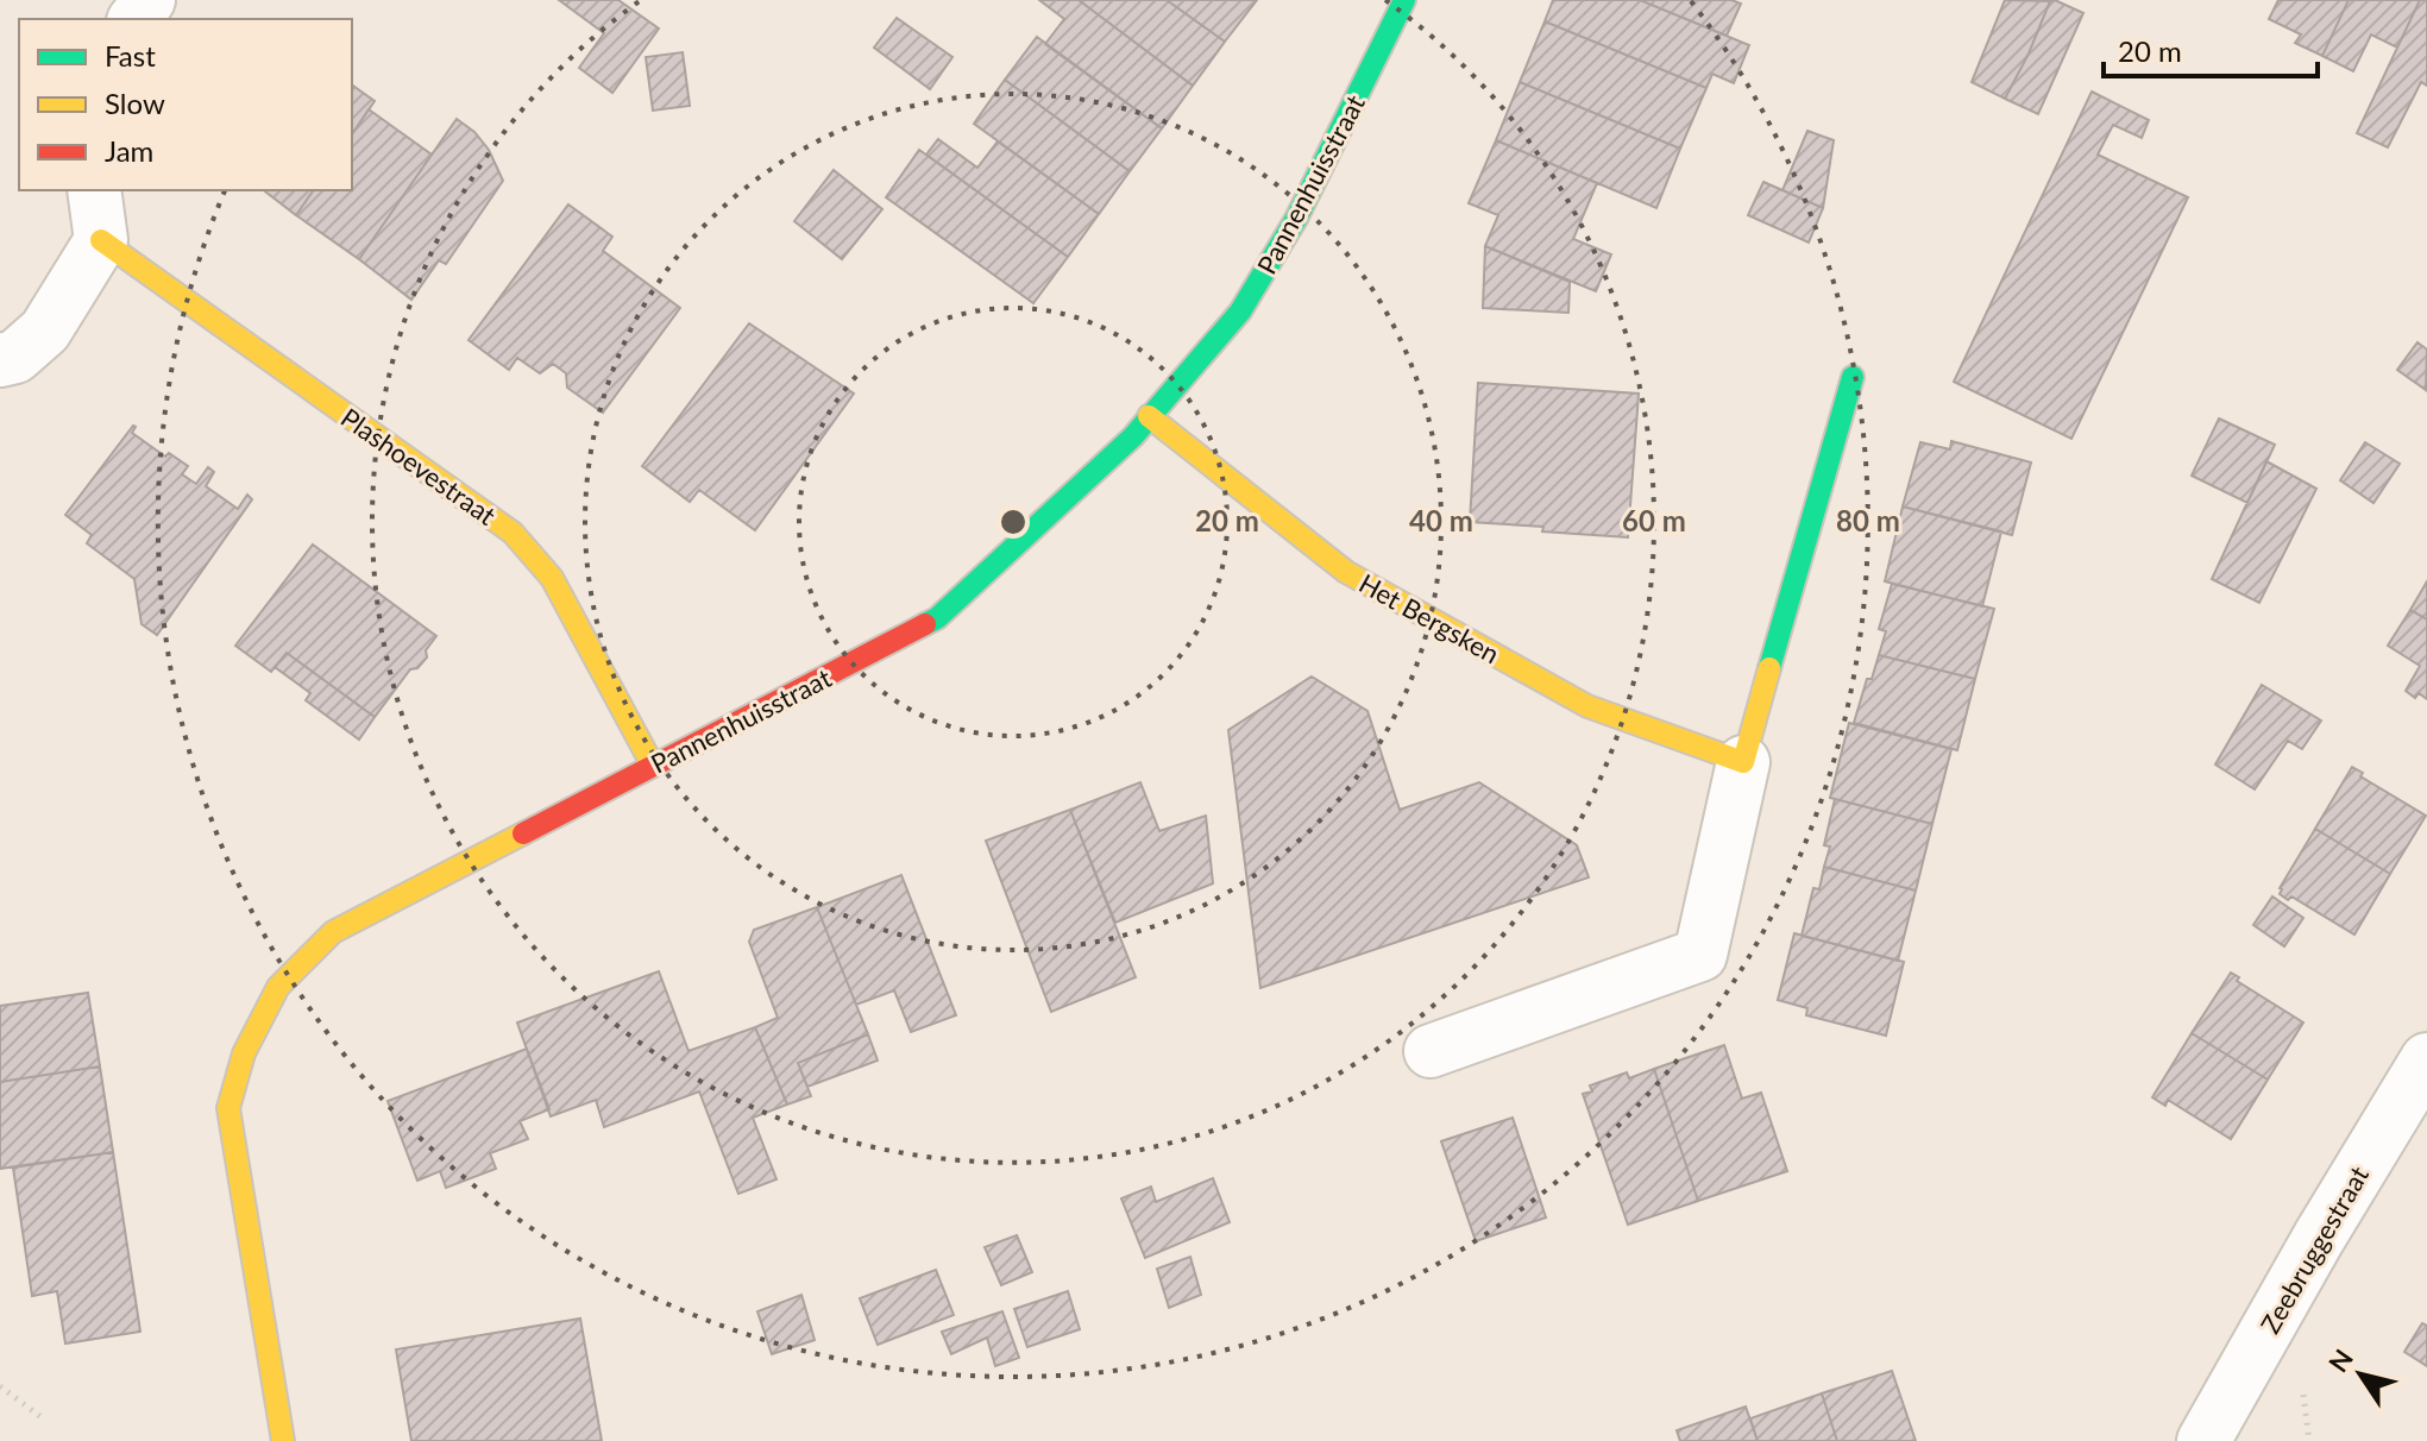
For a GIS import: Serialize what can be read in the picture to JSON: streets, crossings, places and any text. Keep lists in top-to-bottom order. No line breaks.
{"streets":{"street":["Pannenhuisstraat","Plashoevestraat","Het Bergsken","Zeebruggestraat"]},"crossings":[["Pannenhuisstraat","Plashoevestraat"],["Pannenhuisstraat","Het Bergsken"]],"legend":["Fast","Slow","Jam"],"scale_bar":"20 m","north":"top left","rings":["20 m","40 m","60 m","80 m"]}
